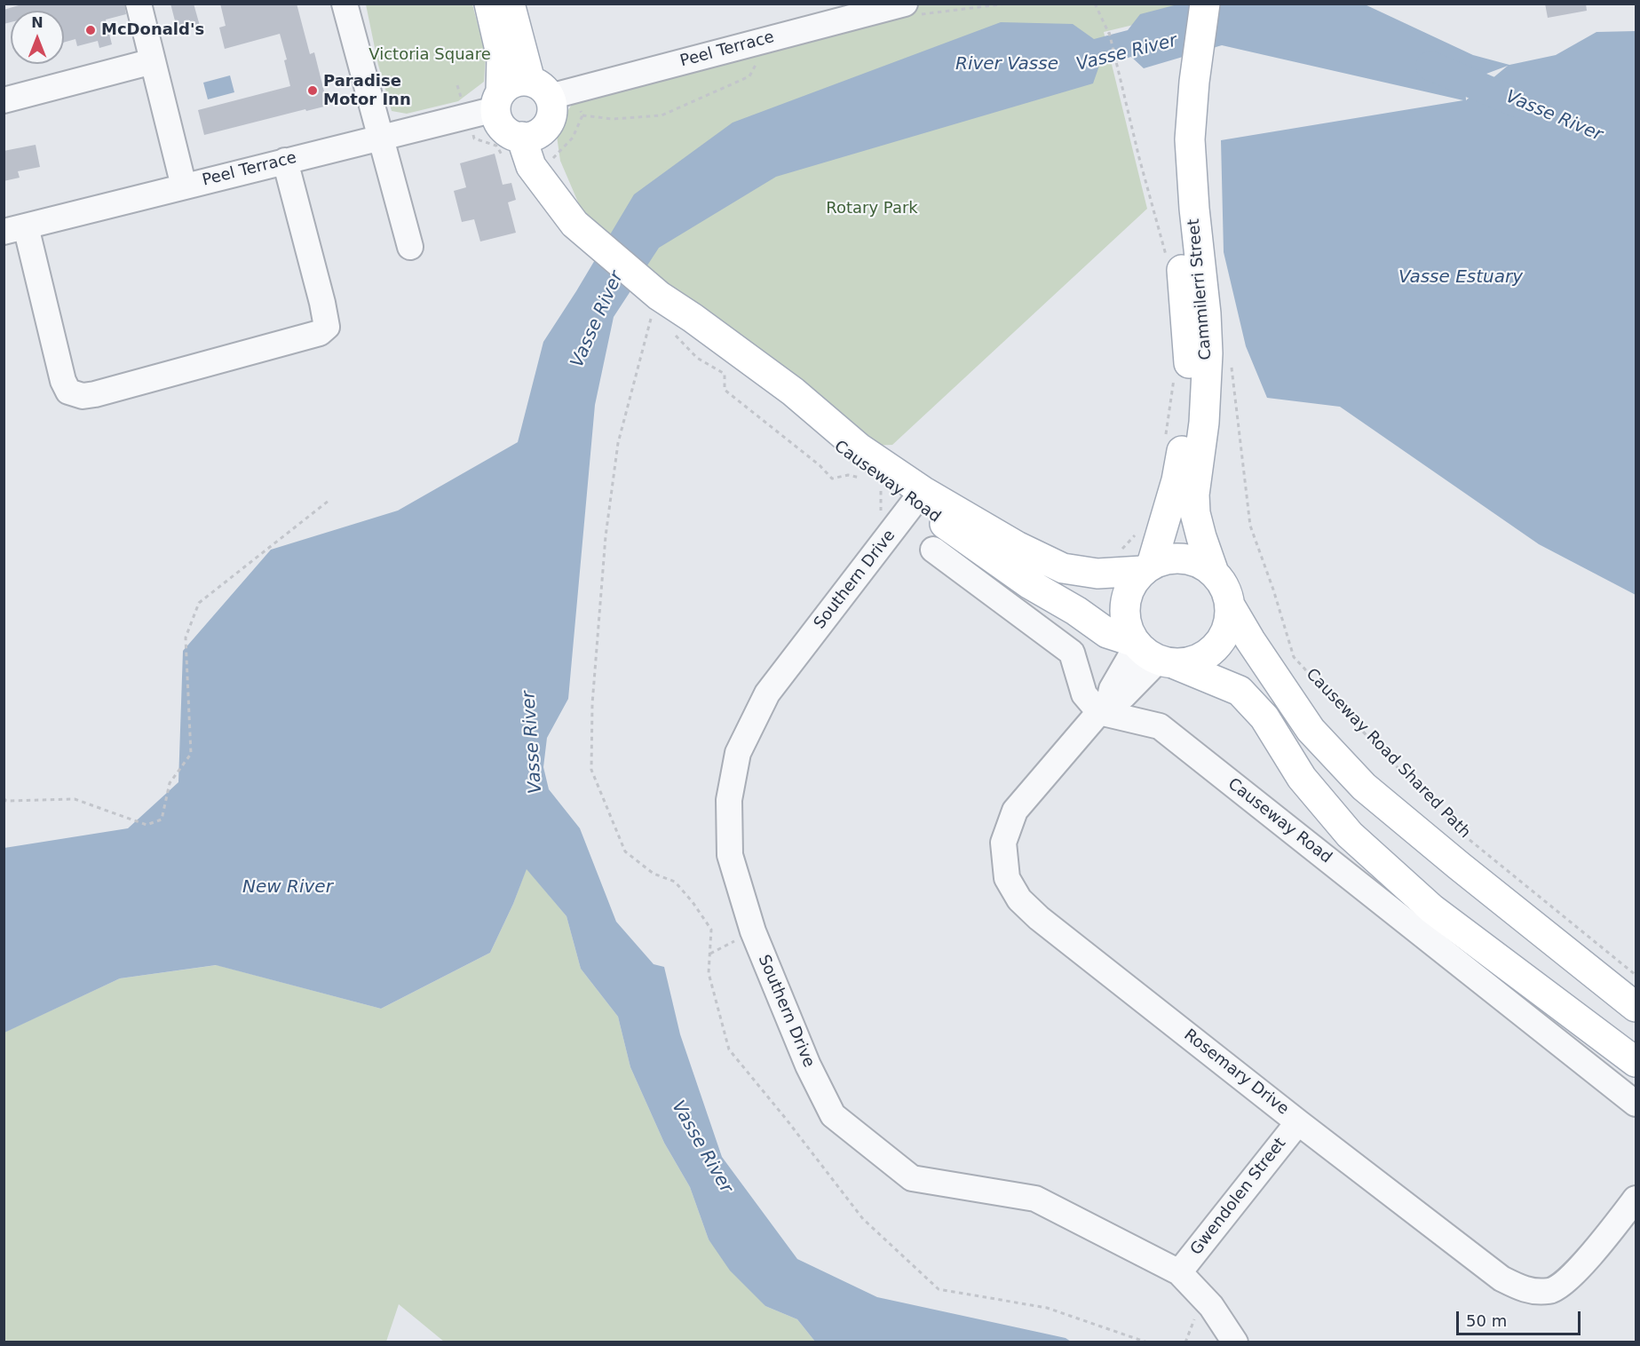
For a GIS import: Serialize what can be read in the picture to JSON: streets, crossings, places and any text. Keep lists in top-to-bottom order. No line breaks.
{"streets":{"main road":["Cammilerri Street","Causeway Road"],"street":["Peel Terrace","Southern Drive","Rosemary Drive","Gwendolen Street"],"path":["Causeway Road Shared Path"]},"crossings":[["Peel Terrace","Causeway Road"],["Cammilerri Street","Causeway Road"],["Cammilerri Street","Rosemary Drive"],["Causeway Road","Southern Drive"],["Causeway Road","Rosemary Drive"],["Southern Drive","Gwendolen Street"],["Rosemary Drive","Gwendolen Street"]],"water":["Vasse River","River Vasse","Vasse Estuary","New River"],"parks":["Victoria Square","Rotary Park"],"places":["McDonald's","Paradise Motor Inn"],"scale_bar":"50 m","north":"top"}
